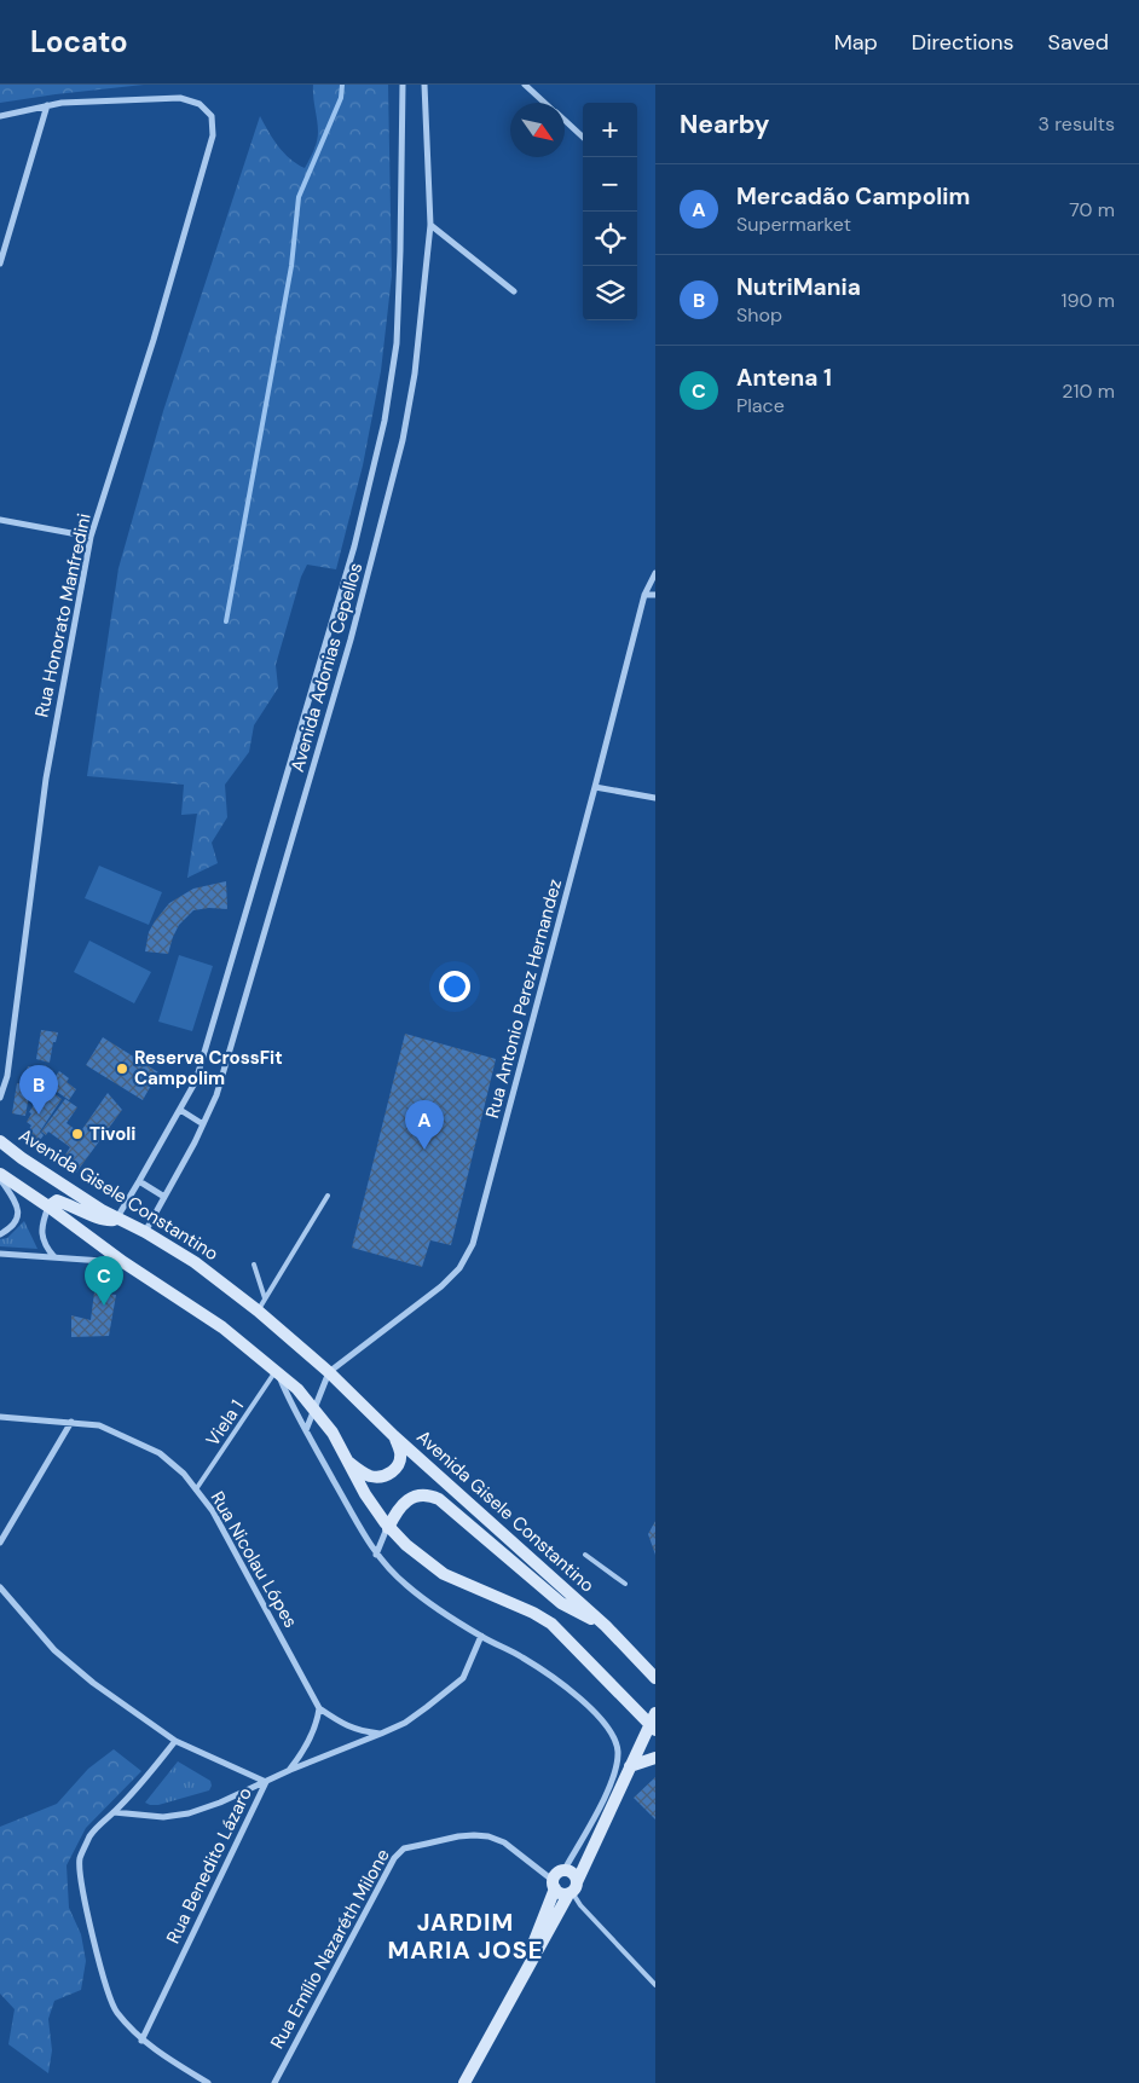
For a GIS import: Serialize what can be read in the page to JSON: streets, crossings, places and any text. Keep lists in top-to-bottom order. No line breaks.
{"streets":{"main road":["Avenida Gisele Constantino"],"street":["Rua Honorato Manfredini","Avenida Adonias Cepellos","Rua Antonio Perez Hernandez","Rua Nicolau Lópes","Rua Benedito Lázaro","Rua Emílio Nazaréth Milone"],"lane":["Viela 1"]},"crossings":[["Avenida Adonias Cepellos","Avenida Gisele Constantino"],["Rua Antonio Perez Hernandez","Avenida Gisele Constantino"],["Viela 1","Rua Nicolau Lópes"]],"districts":["JARDIM MARIA JOSE"],"places":["Reserva CrossFit Campolim","Tivoli"],"north":"bottom right","page":{"header":"Locato","nav":["Map","Directions","Saved"],"heading":["Nearby","3 results"],"map_buttons":["+","−"],"list":[{"mark":"A","name":"Mercadão Campolim","note":"Supermarket","value":"70 m"},{"mark":"B","name":"NutriMania","note":"Shop","value":"190 m"},{"mark":"C","name":"Antena 1","note":"Place","value":"210 m"}],"pins":["B","A","C"]}}
